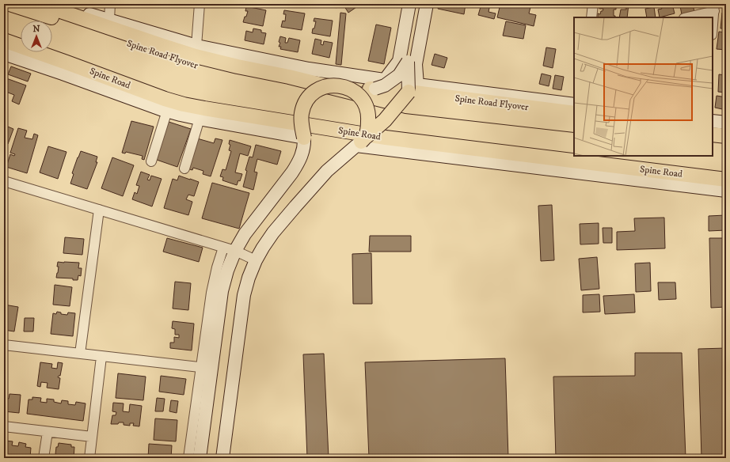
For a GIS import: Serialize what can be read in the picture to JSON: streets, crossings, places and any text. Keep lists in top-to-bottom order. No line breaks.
{"streets":{"main road":["Spine Road Flyover","Spine Road"]},"crossings":[["Spine Road Flyover","Spine Road"]],"north":"top"}
